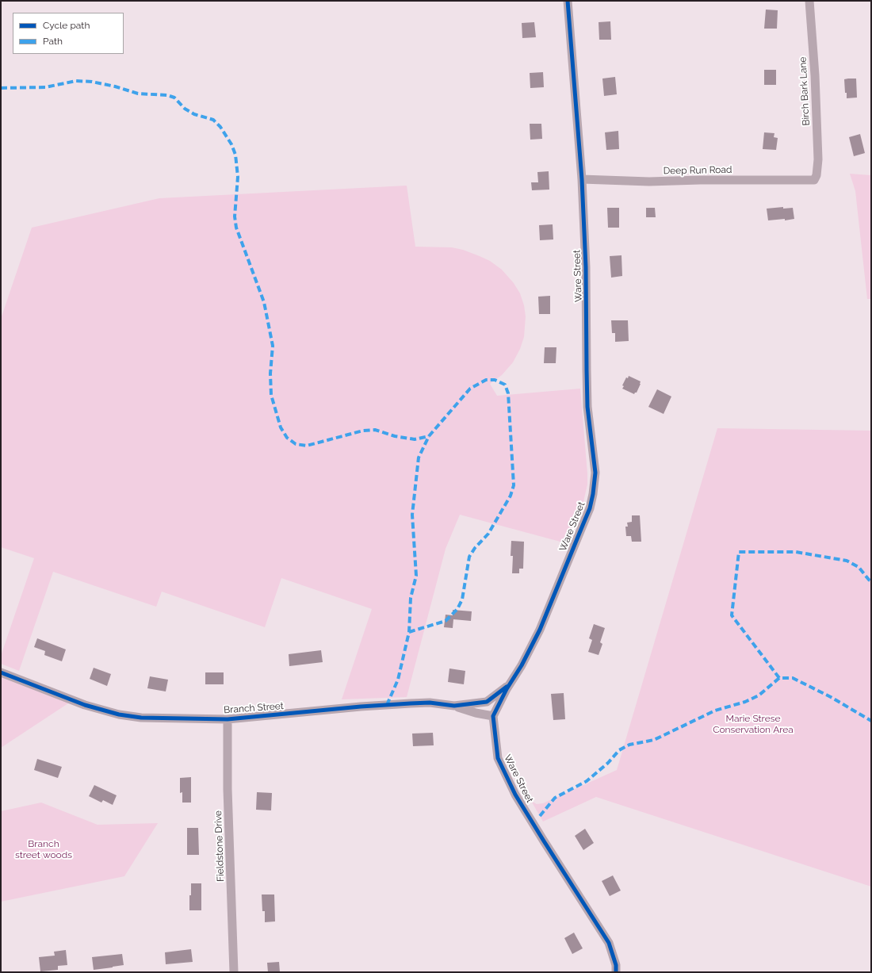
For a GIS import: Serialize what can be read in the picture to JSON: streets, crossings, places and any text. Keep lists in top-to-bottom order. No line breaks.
{"streets":{"street":["Birch Bark Lane","Deep Run Road","Ware Street","Branch Street","Fieldstone Drive"]},"crossings":[["Birch Bark Lane","Deep Run Road"],["Deep Run Road","Ware Street"],["Ware Street","Branch Street"],["Branch Street","Fieldstone Drive"]],"parks":["Marie Strese Conservation Area","Branch street woods"],"legend":["Cycle path","Path"]}
